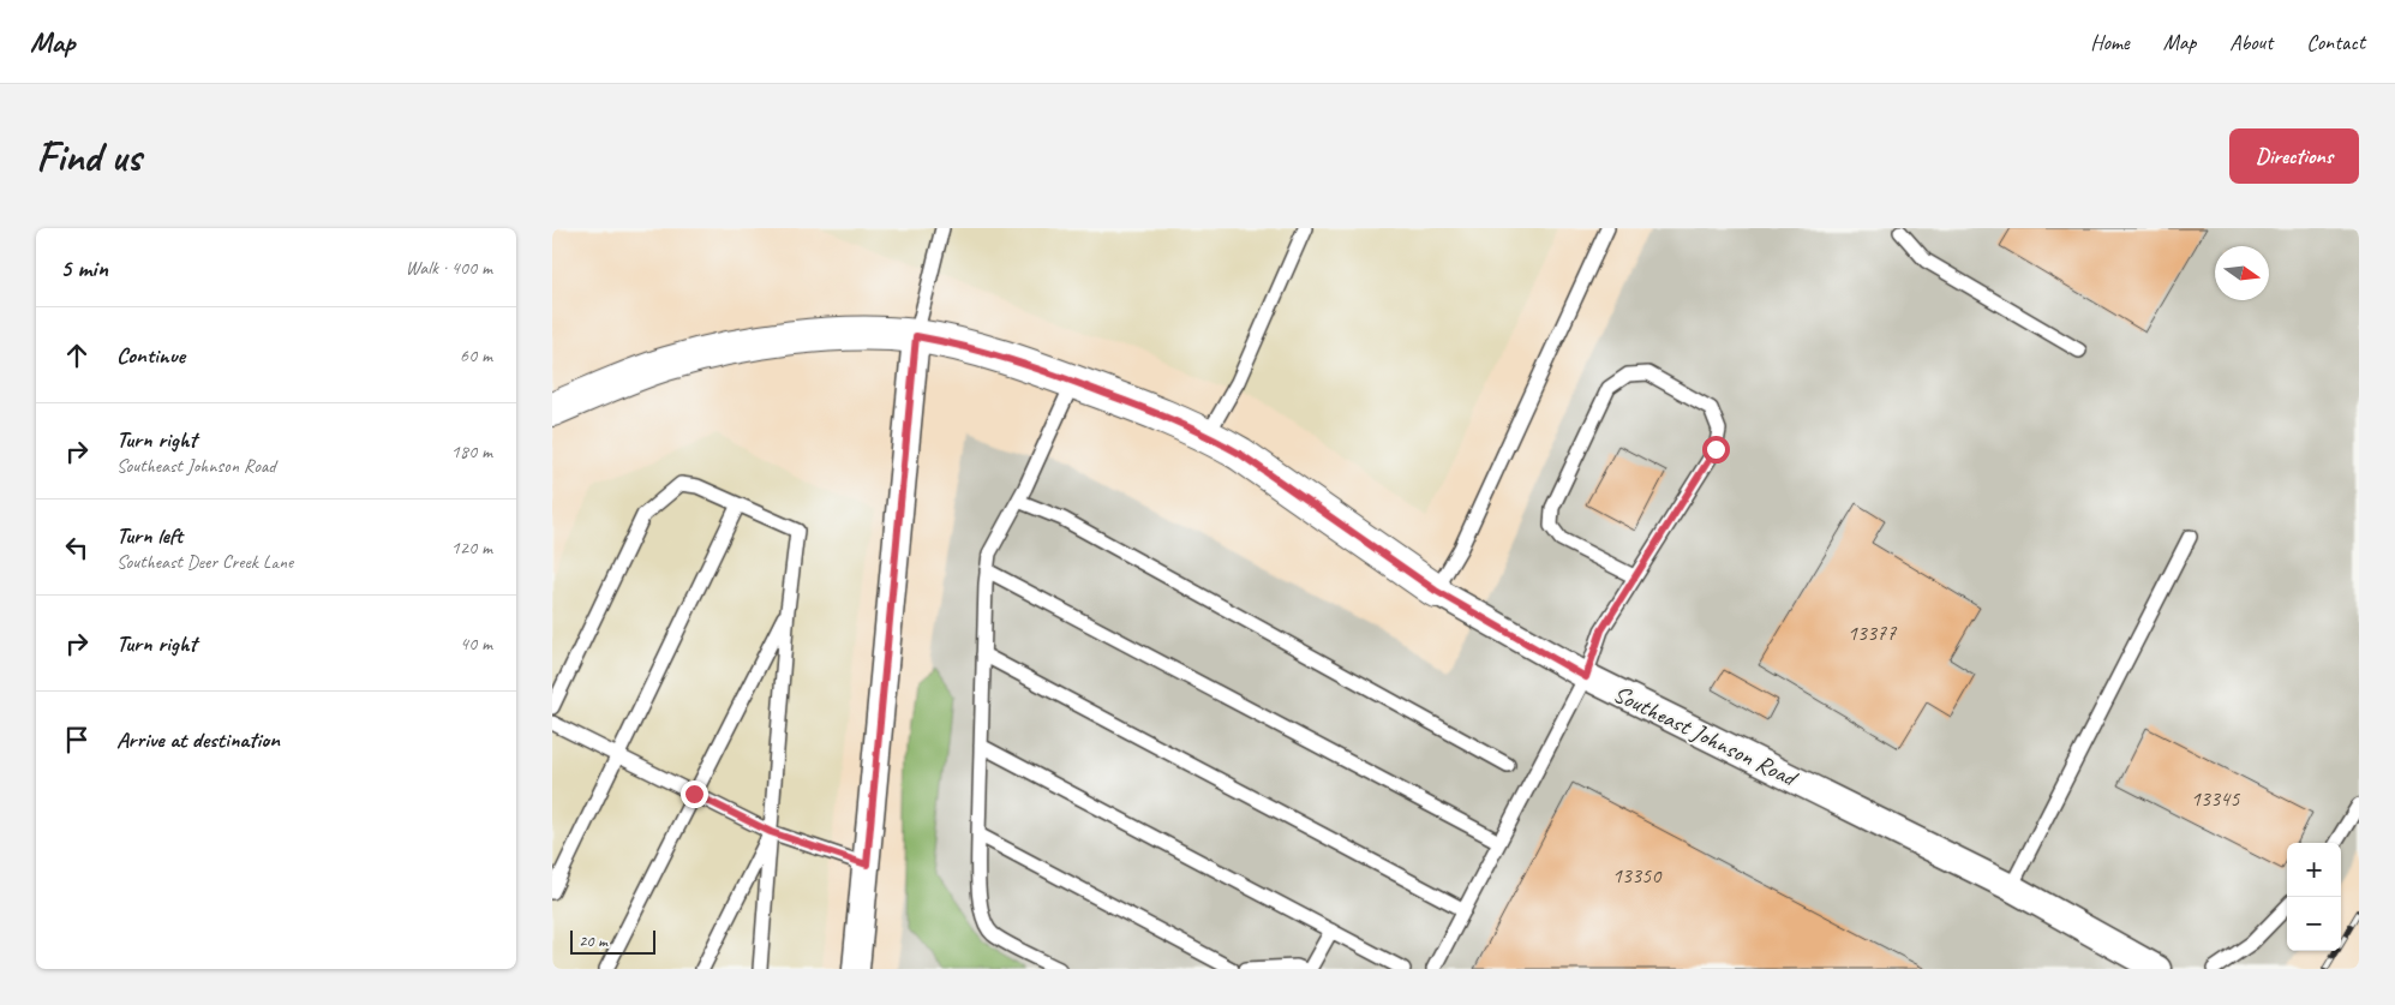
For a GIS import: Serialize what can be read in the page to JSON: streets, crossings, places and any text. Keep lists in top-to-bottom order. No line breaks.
{"streets":{"street":["Southeast Johnson Road"]},"house_numbers":["13377","13345","13350"],"scale_bar":"20 m","north":"right","page":{"header":"Map","nav":["Home","Map","About","Contact"],"buttons":"Directions","title":"Find us","heading":["5 min","Walk · 400 m"],"list":[["Continue","60 m"],["Turn right","Southeast Johnson Road","180 m"],["Turn left","Southeast Deer Creek Lane","120 m"],["Turn right","40 m"],"Arrive at destination"],"map_buttons":["+","−"],"scale":"20 m"}}
